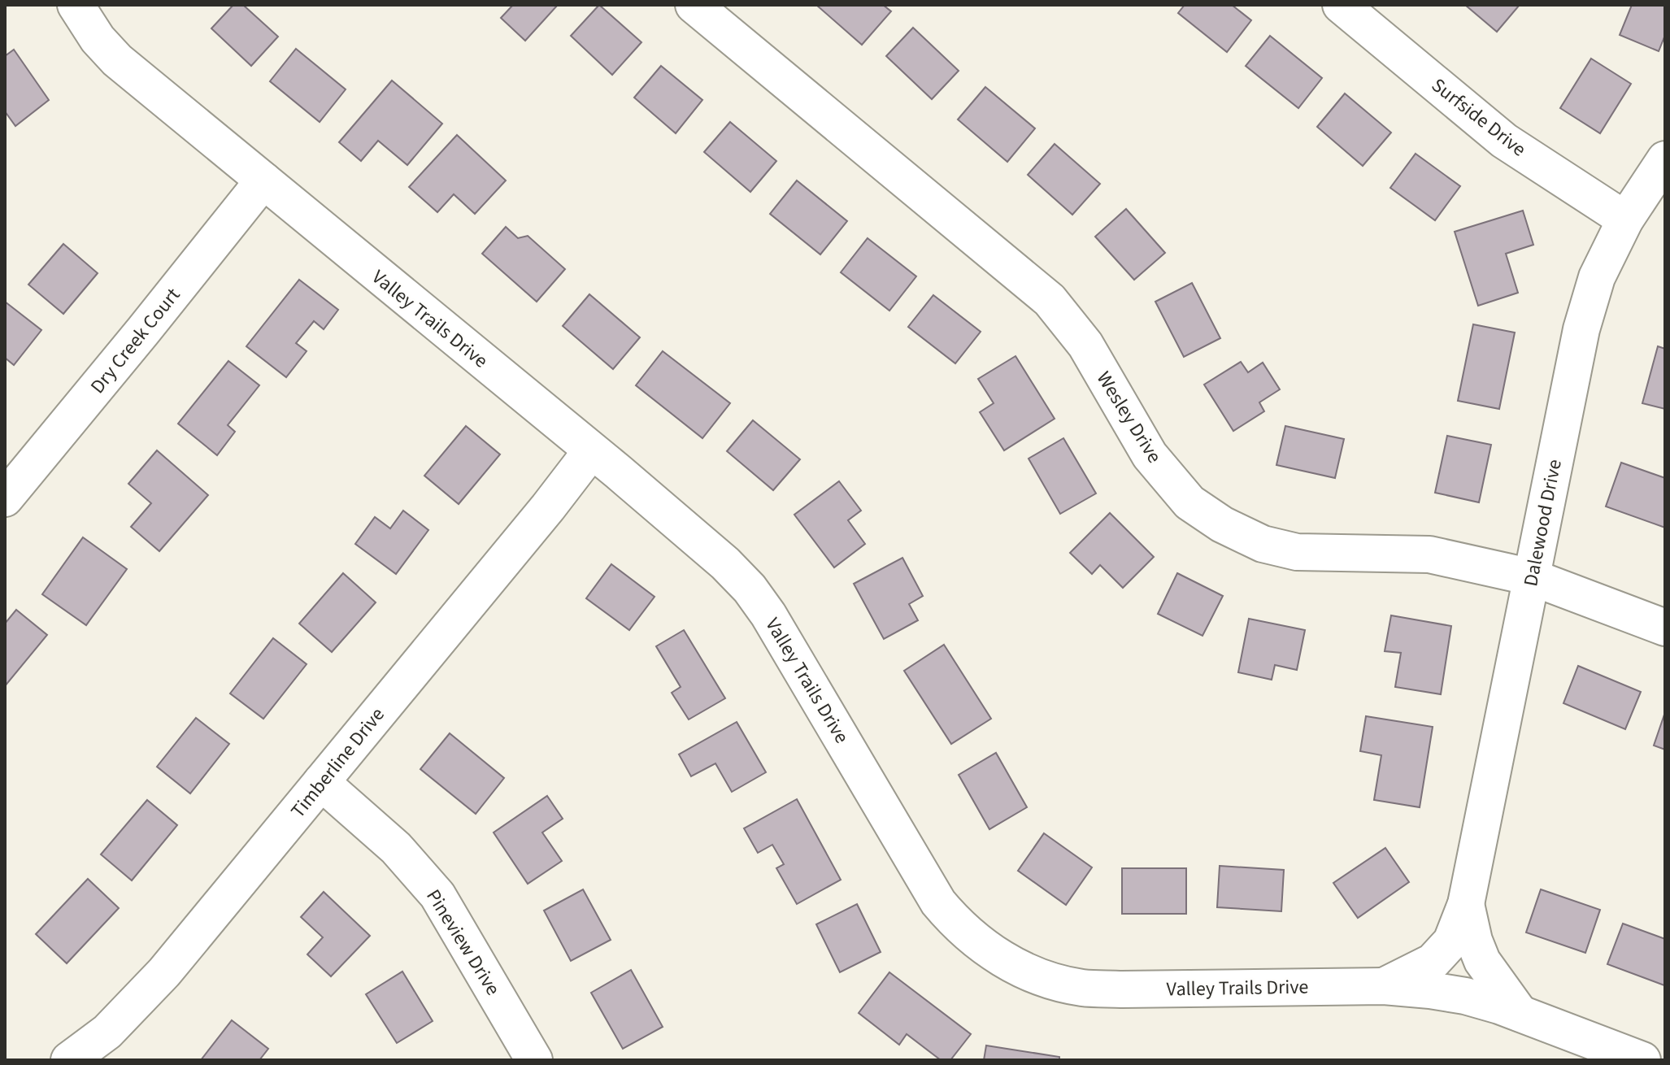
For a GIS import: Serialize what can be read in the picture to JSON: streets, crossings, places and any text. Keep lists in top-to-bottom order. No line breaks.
{"streets":{"street":["Surfside Drive","Valley Trails Drive","Dry Creek Court","Wesley Drive","Dalewood Drive","Timberline Drive","Pineview Drive"]},"crossings":[["Surfside Drive","Dalewood Drive"],["Valley Trails Drive","Dry Creek Court"],["Valley Trails Drive","Dalewood Drive"],["Valley Trails Drive","Timberline Drive"],["Wesley Drive","Dalewood Drive"],["Timberline Drive","Pineview Drive"]]}
